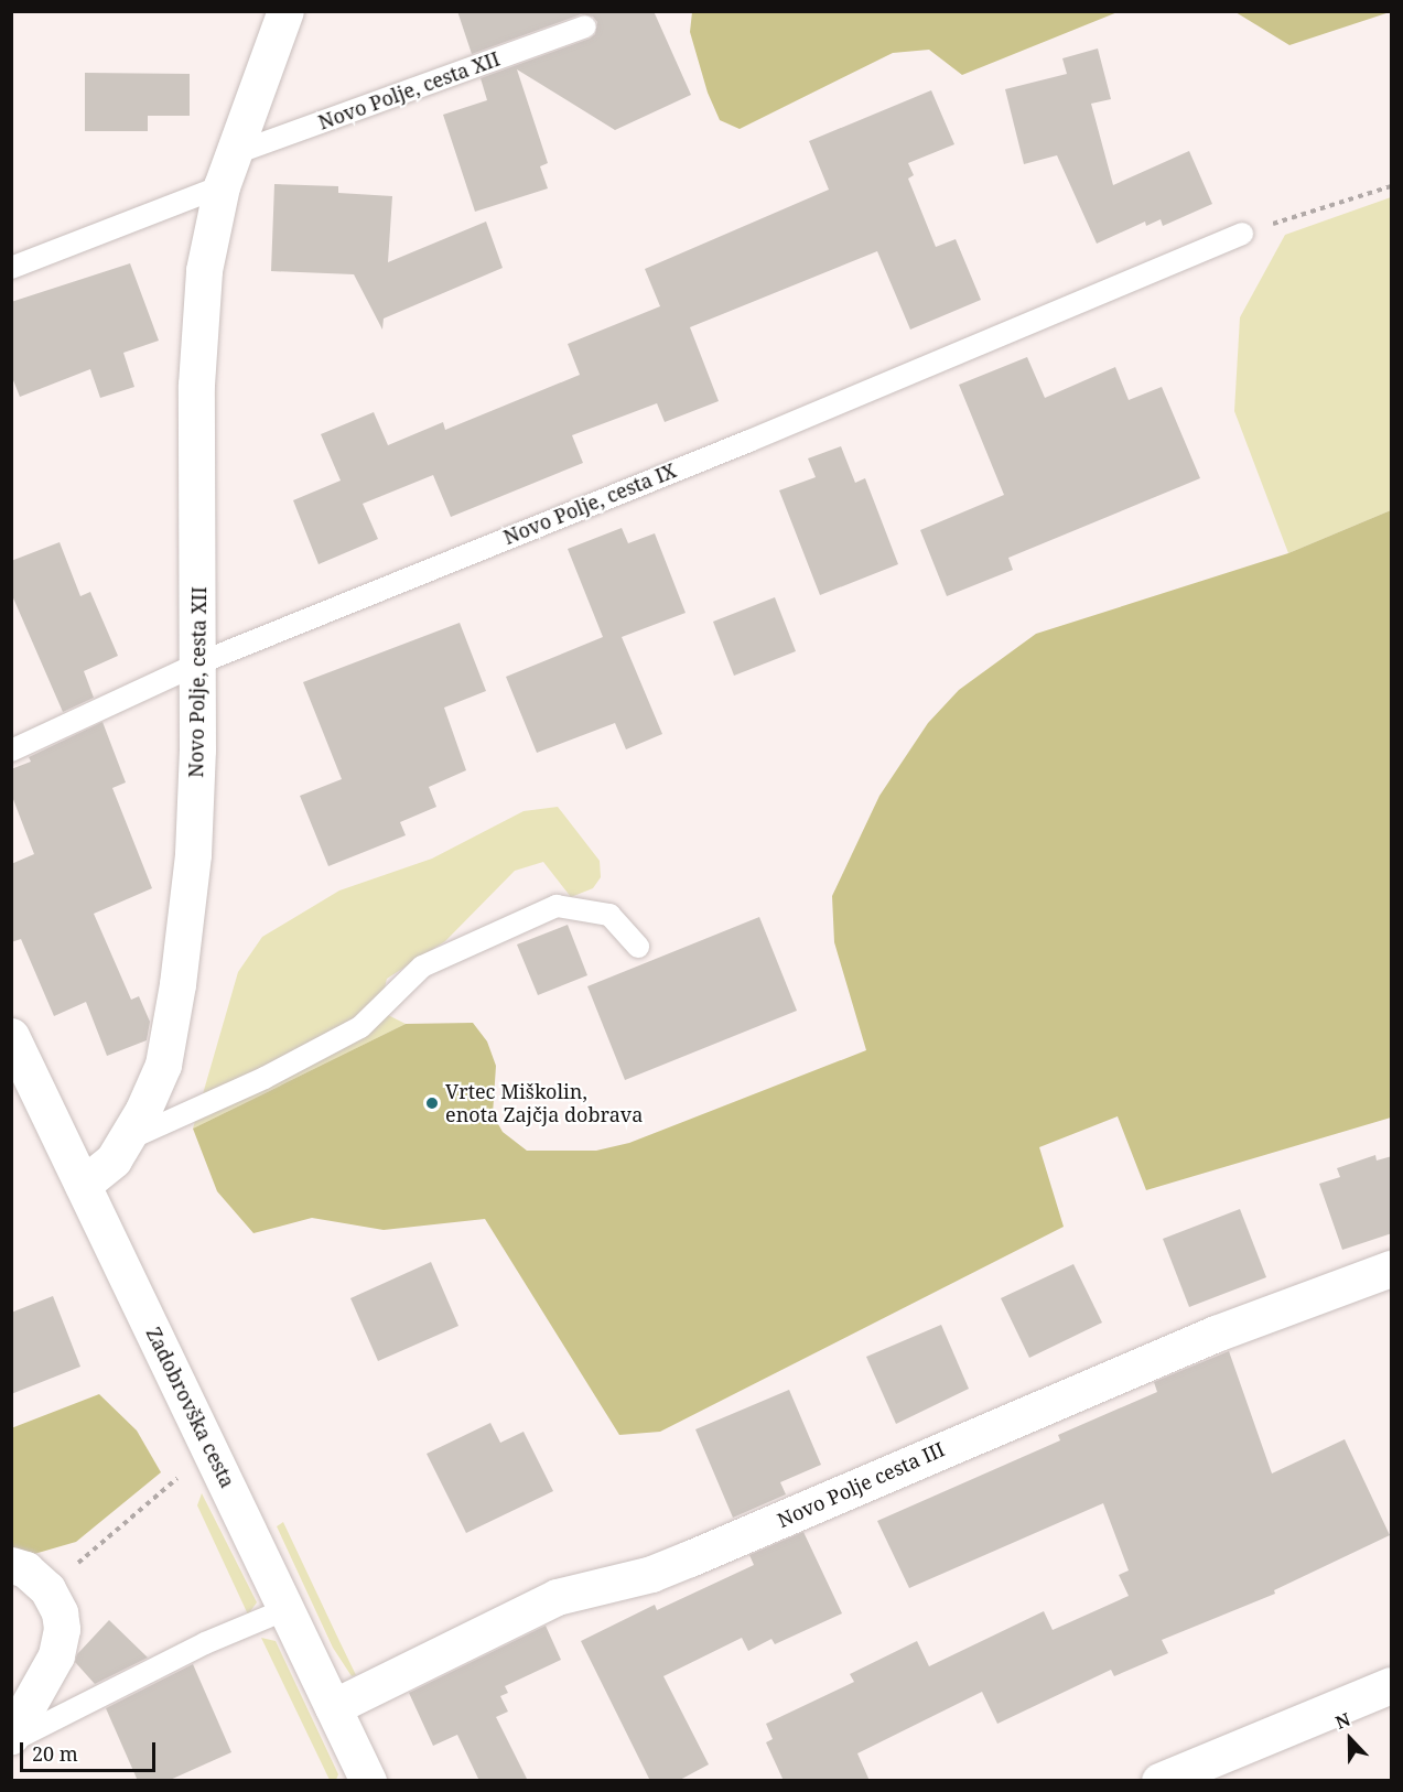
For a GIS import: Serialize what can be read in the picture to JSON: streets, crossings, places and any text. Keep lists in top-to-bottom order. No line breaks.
{"streets":{"street":["Novo Polje, cesta XII","Zadobrovška cesta","Novo Polje cesta III"],"lane":["Novo Polje, cesta IX"]},"crossings":[["Novo Polje, cesta XII","Novo Polje, cesta IX"],["Novo Polje, cesta XII","Zadobrovška cesta"],["Zadobrovška cesta","Novo Polje cesta III"]],"places":["Vrtec Miškolin, enota Zajčja dobrava"],"scale_bar":"20 m","north":"top"}
